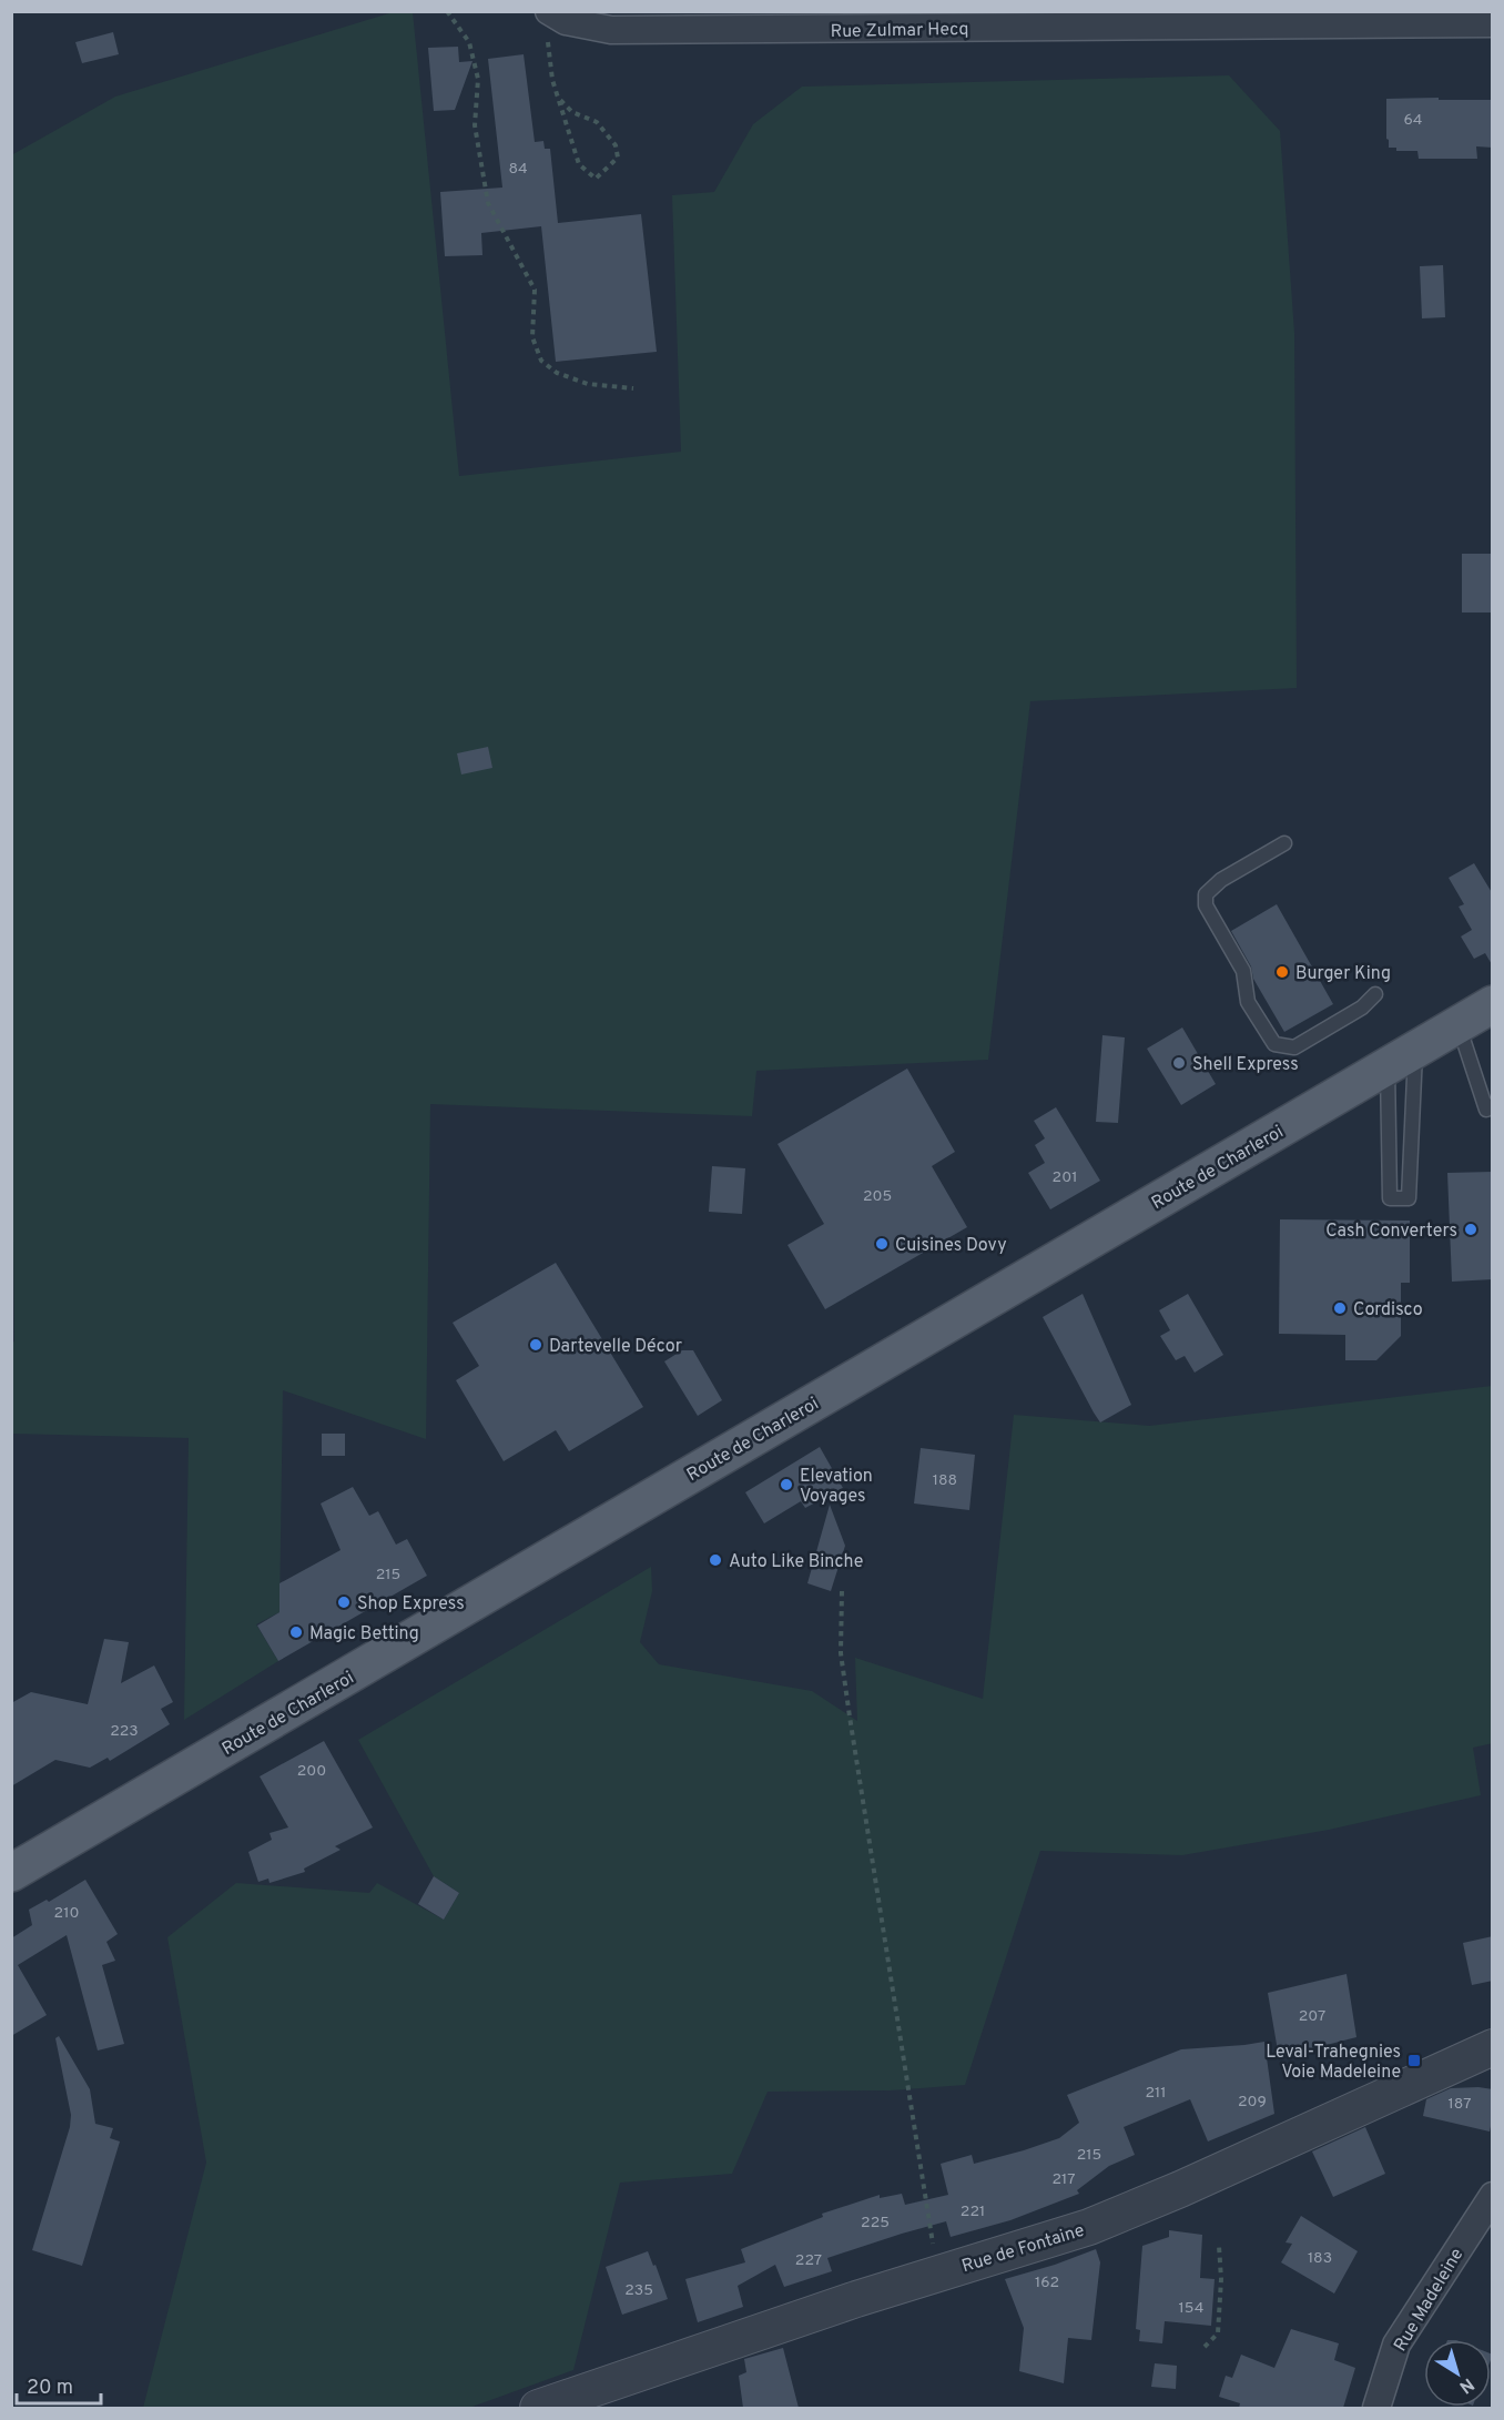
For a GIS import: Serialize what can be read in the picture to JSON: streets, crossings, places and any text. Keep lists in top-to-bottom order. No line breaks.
{"streets":{"main road":["Route de Charleroi"],"street":["Rue Zulmar Hecq","Rue de Fontaine","Rue Madeleine"]},"places":{"other":["Burger King","Shell Express","Cash Converters","Cuisines Dovy","Cordisco","Dartevelle Décor","Elevation Voyages","Auto Like Binche","Shop Express","Magic Betting"],"transit":["Leval-Trahegnies Voie Madeleine"]},"house_numbers":["64","84","201","205","188","215","223","200","210","207","211","209","187","215","217","221","225","183","227","162","235","154"],"scale_bar":"20 m","north":"bottom right"}
